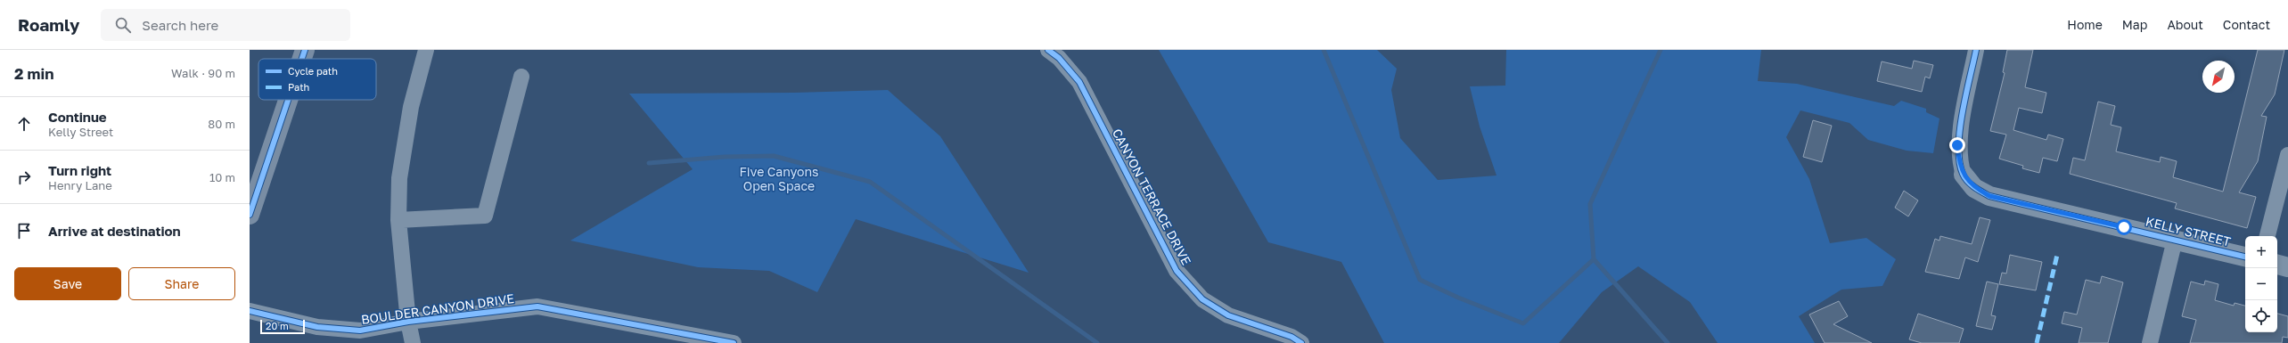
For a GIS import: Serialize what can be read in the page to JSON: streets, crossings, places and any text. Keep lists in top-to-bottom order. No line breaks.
{"streets":{"street":["CANYON TERRACE DRIVE","KELLY STREET","BOULDER CANYON DRIVE"]},"parks":["Five Canyons Open Space"],"legend":["Cycle path","Path"],"scale_bar":"20 m","north":"bottom left","page":{"header":"Roamly","search":"Search here","nav":["Home","Map","About","Contact"],"heading":["2 min","Walk · 90 m"],"list":[["Continue","Kelly Street","80 m"],["Turn right","Henry Lane","10 m"],"Arrive at destination"],"map_buttons":["+","−"],"buttons":["Save","Share"],"scale":"20 m"}}
